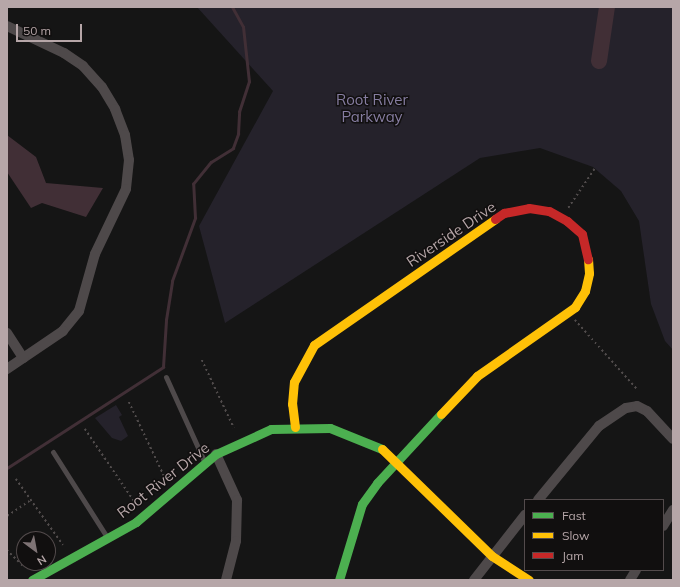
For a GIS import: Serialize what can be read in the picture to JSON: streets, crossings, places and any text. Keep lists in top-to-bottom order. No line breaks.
{"streets":{"street":["Riverside Drive","Root River Drive"]},"crossings":[["Riverside Drive","Root River Drive"]],"parks":["Root River Parkway"],"legend":["Fast","Slow","Jam"],"scale_bar":"50 m","north":"bottom right"}
